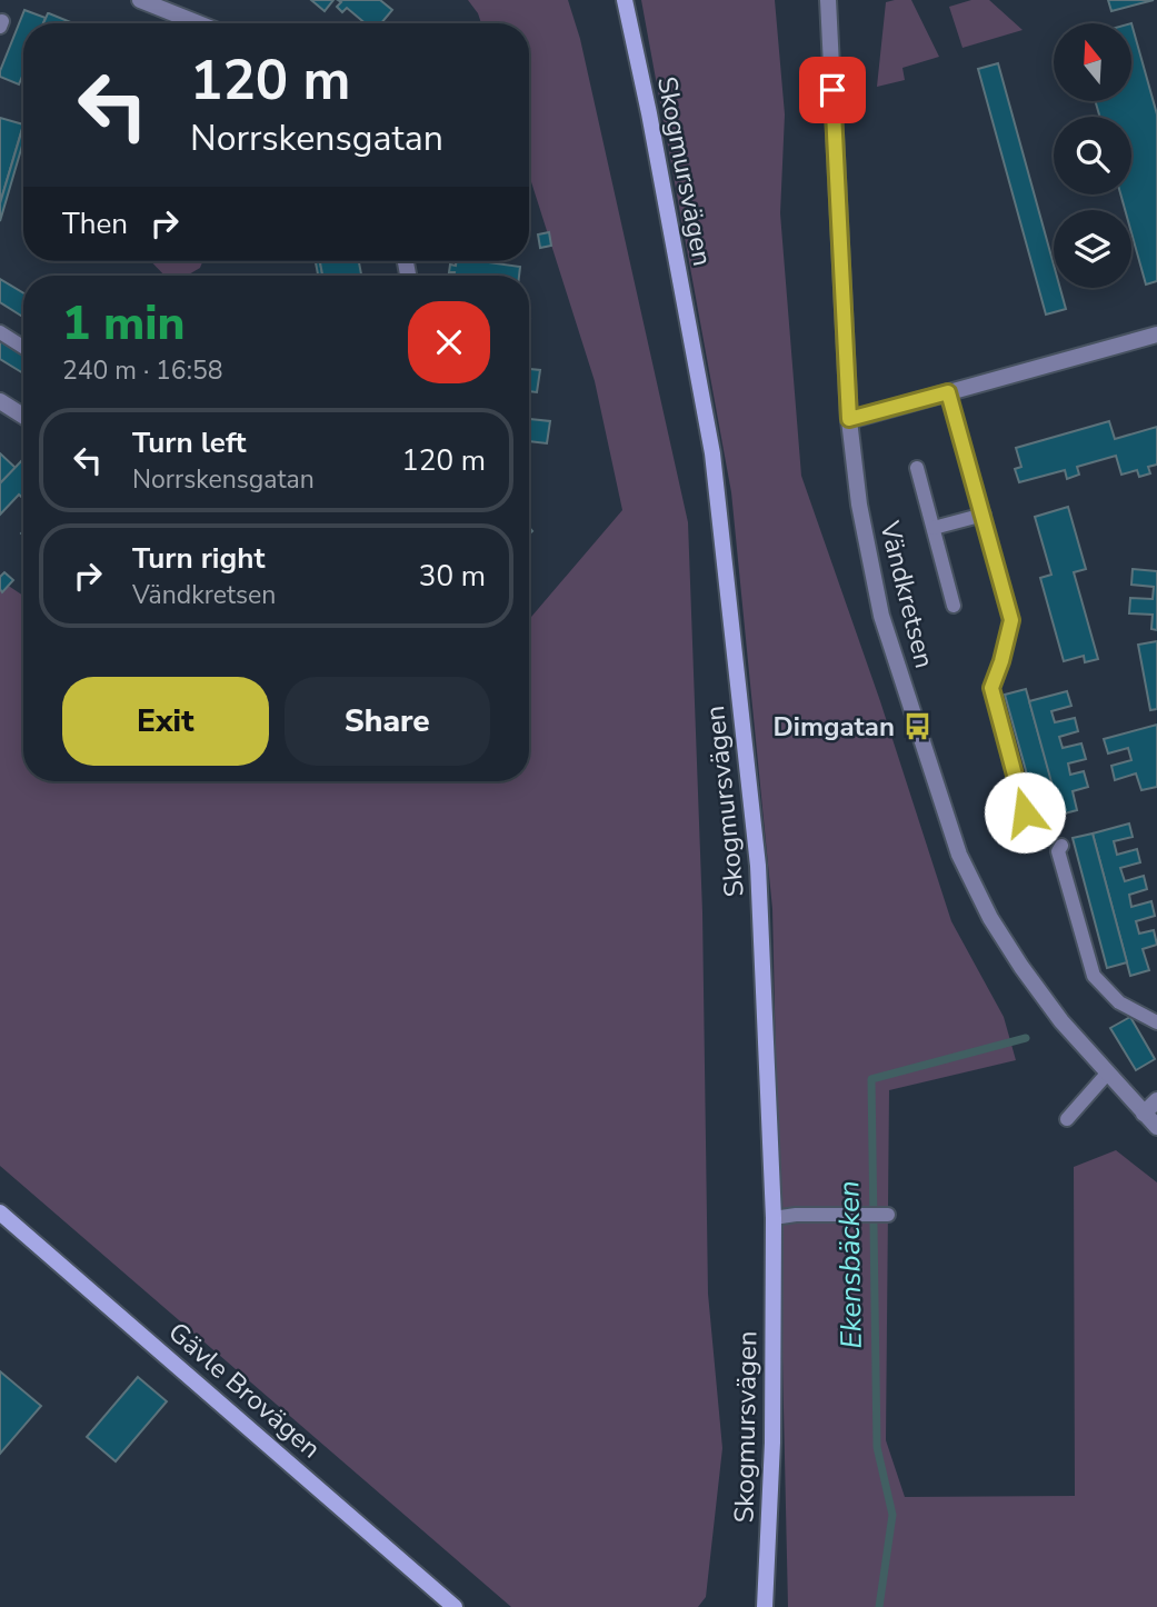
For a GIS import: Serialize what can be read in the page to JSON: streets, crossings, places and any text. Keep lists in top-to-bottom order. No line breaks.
{"streets":{"street":["Skogmursvägen","Vändkretsen","Gävle Brovägen"]},"water":["Ekensbäcken"],"places":{"bus stop":["Dimgatan"]},"north":"top","page":{"turn":["120 m","Norrskensgatan"],"then":"Then","heading":["1 min","240 m · 16:58"],"list":[{"name":"Turn left","note":"Norrskensgatan","value":"120 m"},{"name":"Turn right","note":"Vändkretsen","value":"30 m"}],"buttons":["Exit","Share"]}}
